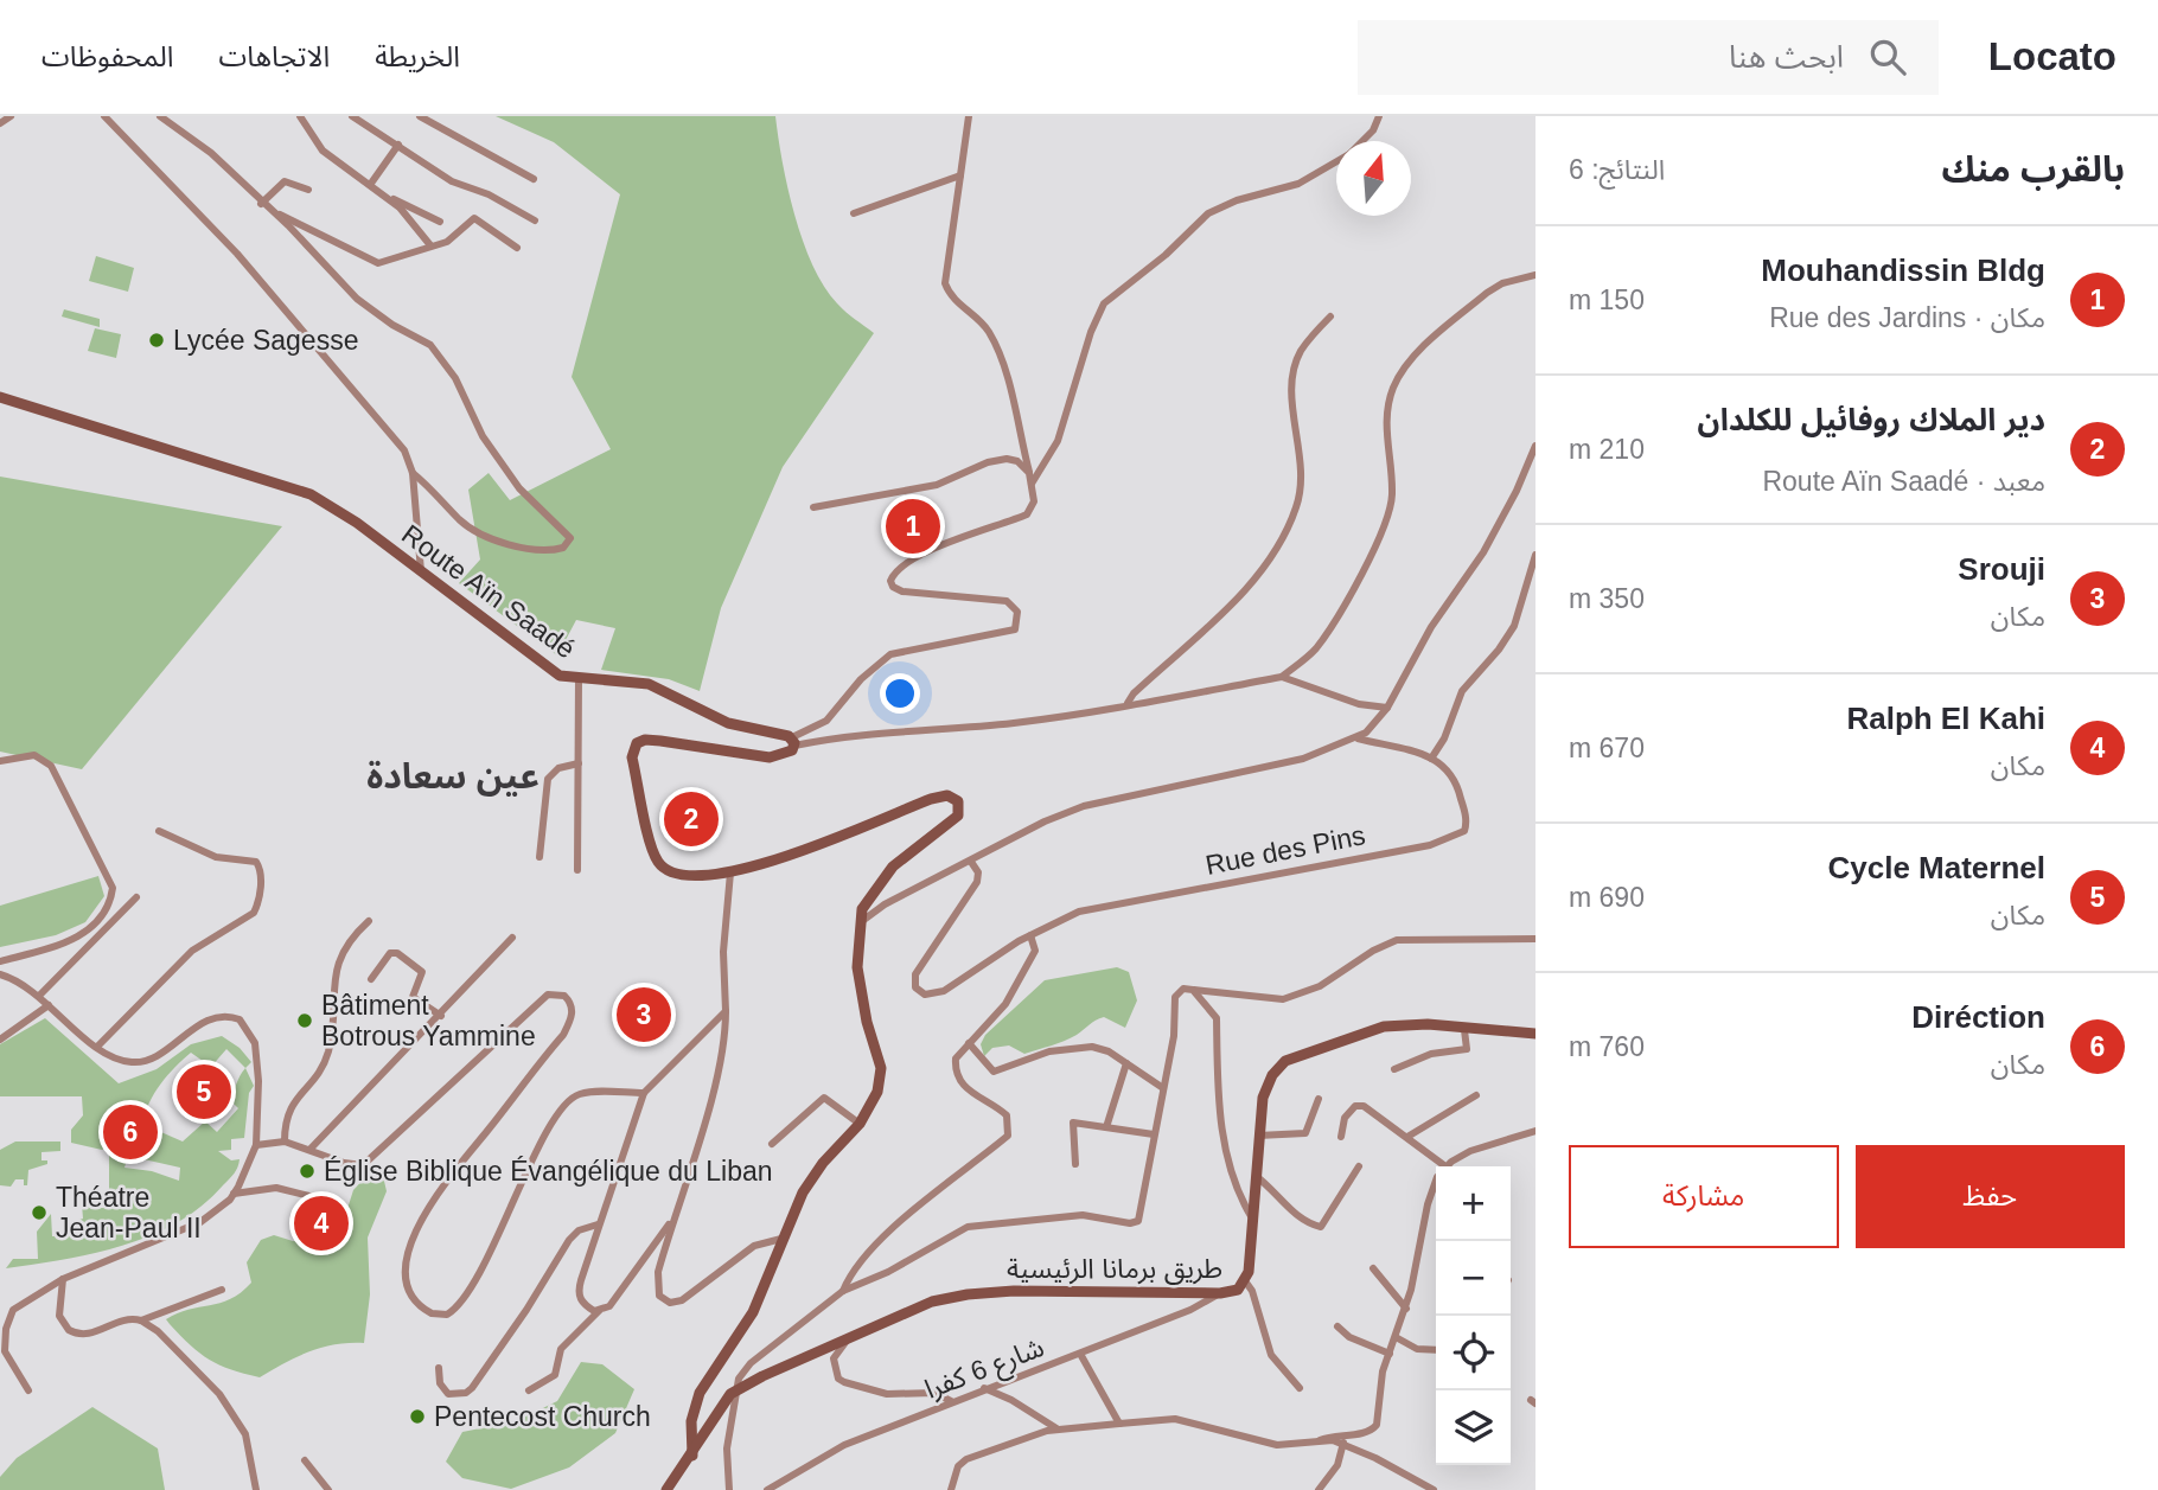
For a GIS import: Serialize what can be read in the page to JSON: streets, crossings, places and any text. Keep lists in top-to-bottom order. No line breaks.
{"streets":{"street":["Route Aïn Saadé","Rue des Pins","طريق برمانا الرئيسية","شارع 6 كفرا"]},"crossings":[["طريق برمانا الرئيسية","شارع 6 كفرا"]],"districts":["عين سعادة"],"places":["Lycée Sagesse","Bâtiment Botrous Yammine","Église Biblique Évangélique du Liban","Théatre Jean-Paul II","Pentecost Church"],"north":"top","page":{"header":"Locato","search":"ابحث هنا","nav":["الخريطة","الاتجاهات","المحفوظات"],"heading":["بالقرب منك","النتائج: 6"],"list":[{"mark":"1","name":"Mouhandissin Bldg","note":"مكان · Rue des Jardins","value":"150 m"},{"mark":"2","name":"دير الملاك روفائيل للكلدان","note":"معبد · Route Aïn Saadé","value":"210 m"},{"mark":"3","name":"Srouji","note":"مكان","value":"350 m"},{"mark":"4","name":"Ralph El Kahi","note":"مكان","value":"670 m"},{"mark":"5","name":"Cycle Maternel","note":"مكان","value":"690 m"},{"mark":"6","name":"Diréction","note":"مكان","value":"760 m"}],"pins":["1","2","3","5","6","4"],"buttons":["حفظ","مشاركة"],"map_buttons":["+","−"]}}
